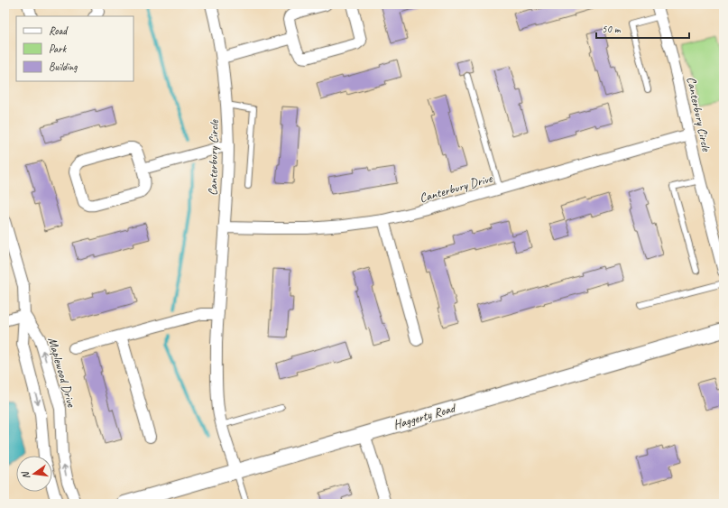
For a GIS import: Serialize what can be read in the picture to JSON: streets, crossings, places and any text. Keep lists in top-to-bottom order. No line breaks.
{"streets":{"main road":["Haggerty Road"],"street":["Canterbury Circle","Canterbury Drive","Maplewood Drive"]},"crossings":[["Canterbury Circle","Canterbury Drive"],["Canterbury Circle","Haggerty Road"]],"legend":["Road","Park","Building"],"scale_bar":"50 m","north":"left"}
